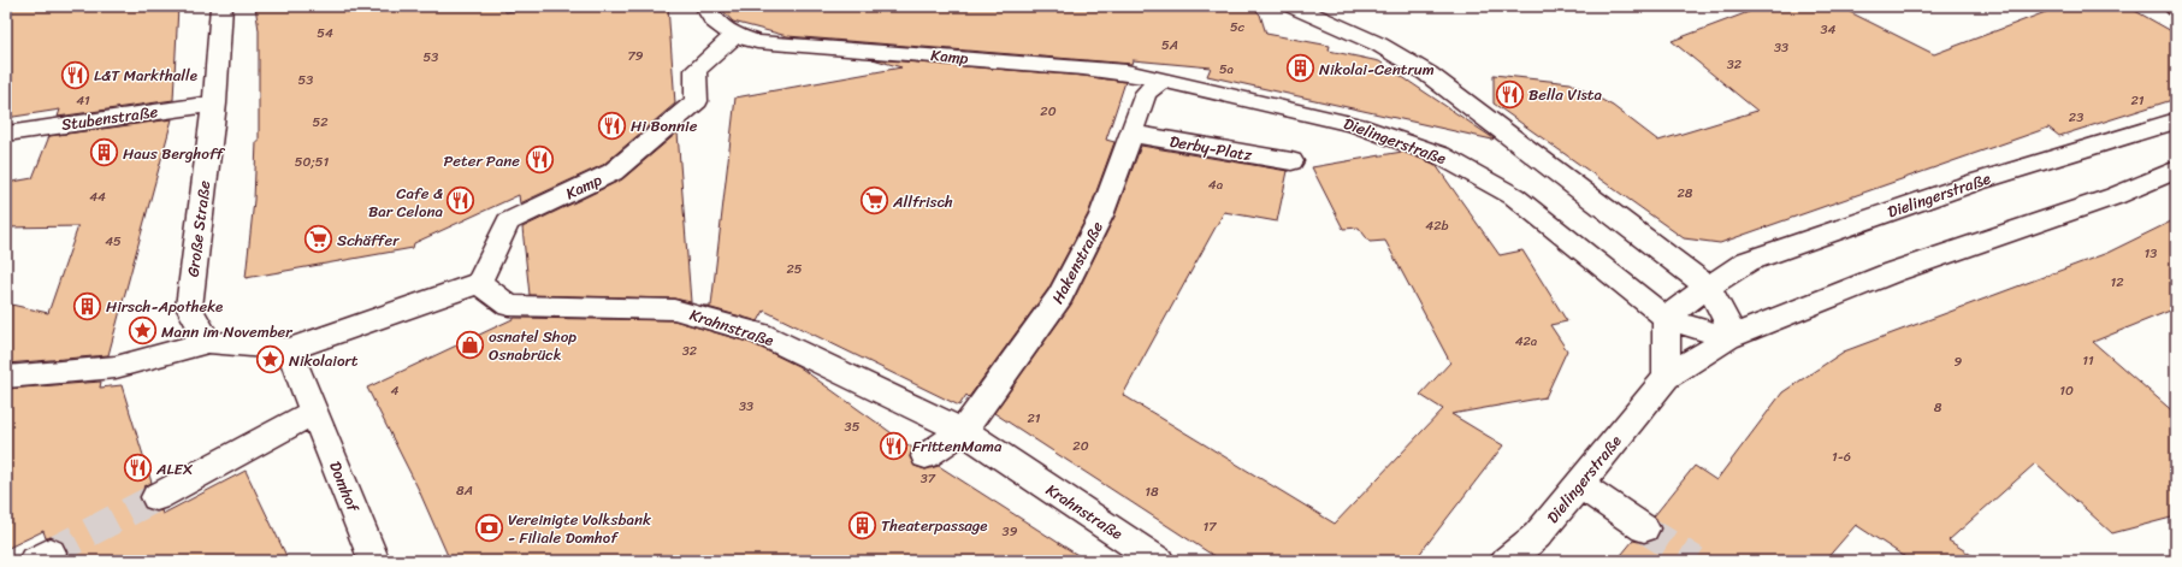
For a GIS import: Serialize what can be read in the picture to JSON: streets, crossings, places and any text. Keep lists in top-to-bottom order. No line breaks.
{"streets":{"street":["Kamp","Stubenstraße","Dielingerstraße","Derby-Platz","Große Straße","Hakenstraße","Krahnstraße","Domhof"]},"crossings":[["Kamp","Dielingerstraße"],["Kamp","Hakenstraße"],["Kamp","Krahnstraße"],["Stubenstraße","Große Straße"],["Dielingerstraße","Hakenstraße"],["Derby-Platz","Hakenstraße"],["Hakenstraße","Krahnstraße"]],"places":{"building":["Nikolai-Centrum","Haus Berghoff","Hirsch-Apotheke","Theaterpassage"],"restaurant":["L&T Markthalle","Bella Vista","Hi Bonnie","Peter Pane","Cafe & Bar Celona","FrittenMama","ALEX"],"supermarket":["Allfrisch","Schäffer"],"place":["Mann im November","Nikolaiort"],"shop":["osnatel Shop Osnabrück"],"bank":["Vereinigte Volksbank - Filiale Domhof"]},"house_numbers":["5c","34","54","5A","33","79","53","32","5a","53","41","21","20","23","52","50;51","4a","28","44","42b","45","13","25","12","42a","32","11","9","4","10","33","8","21","35","20","1-6","37","8A","18","17","39"]}
